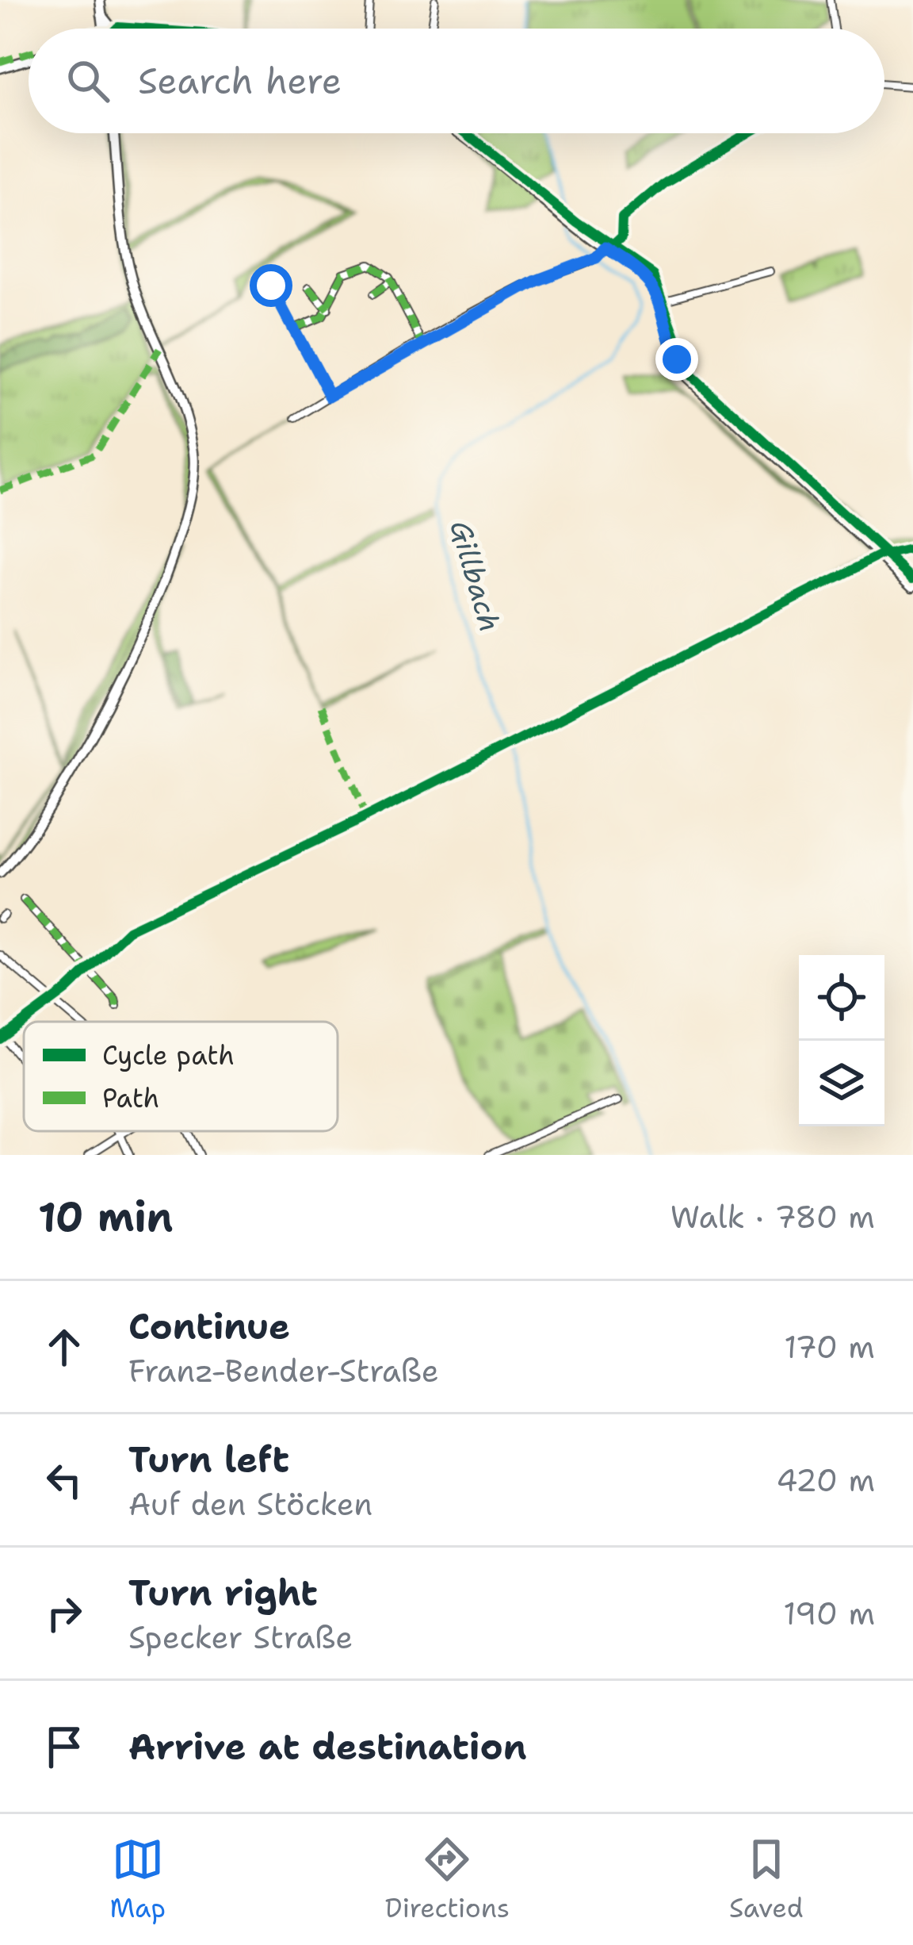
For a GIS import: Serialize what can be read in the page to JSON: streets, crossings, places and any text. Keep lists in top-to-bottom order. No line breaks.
{"water":["Gillbach"],"legend":["Cycle path","Path"],"page":{"search":"Search here","heading":["10 min","Walk · 780 m"],"list":[["Continue","Franz-Bender-Straße","170 m"],["Turn left","Auf den Stöcken","420 m"],["Turn right","Specker Straße","190 m"],"Arrive at destination"],"nav":["Map","Directions","Saved"]}}
